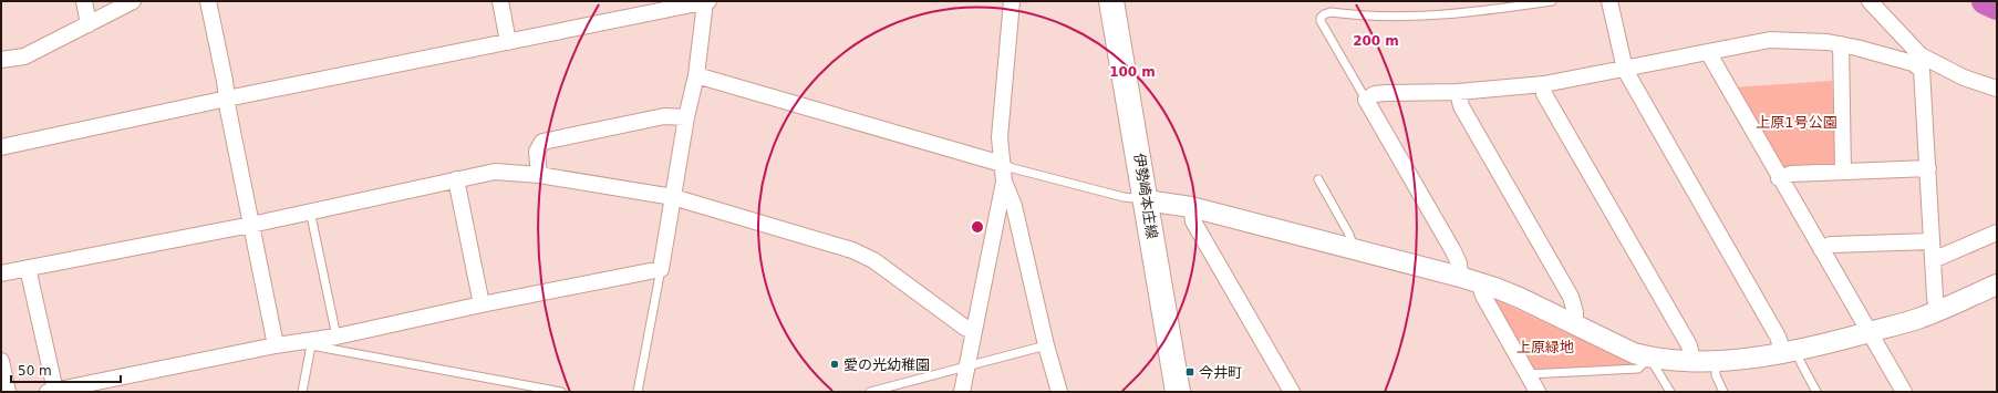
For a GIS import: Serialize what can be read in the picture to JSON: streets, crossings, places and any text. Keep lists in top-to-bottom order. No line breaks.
{"streets":{"main road":["伊勢崎本庄線"]},"parks":["上原1号公園","上原緑地"],"places":{"other":["愛の光幼稚園"],"transit":["今井町"]},"scale_bar":"50 m","rings":["200 m","100 m"]}
